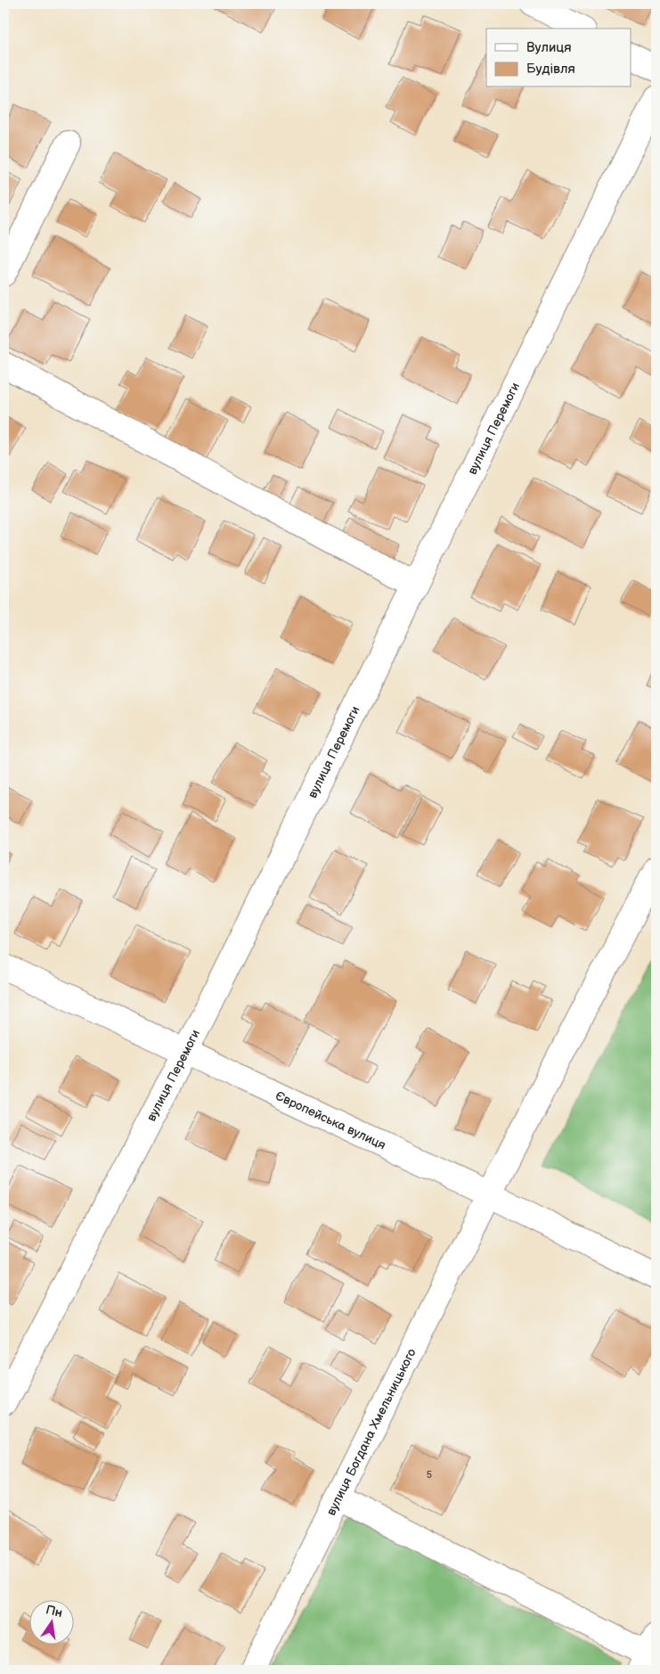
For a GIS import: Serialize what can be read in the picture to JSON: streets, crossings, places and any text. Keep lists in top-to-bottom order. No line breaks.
{"streets":{"street":["вулиця Перемоги","Європейська вулиця","вулиця Богдана Хмельницького"]},"crossings":[["вулиця Перемоги","Європейська вулиця"],["Європейська вулиця","вулиця Богдана Хмельницького"]],"house_numbers":["5"],"legend":["Вулиця","Будівля"],"north":"top"}
